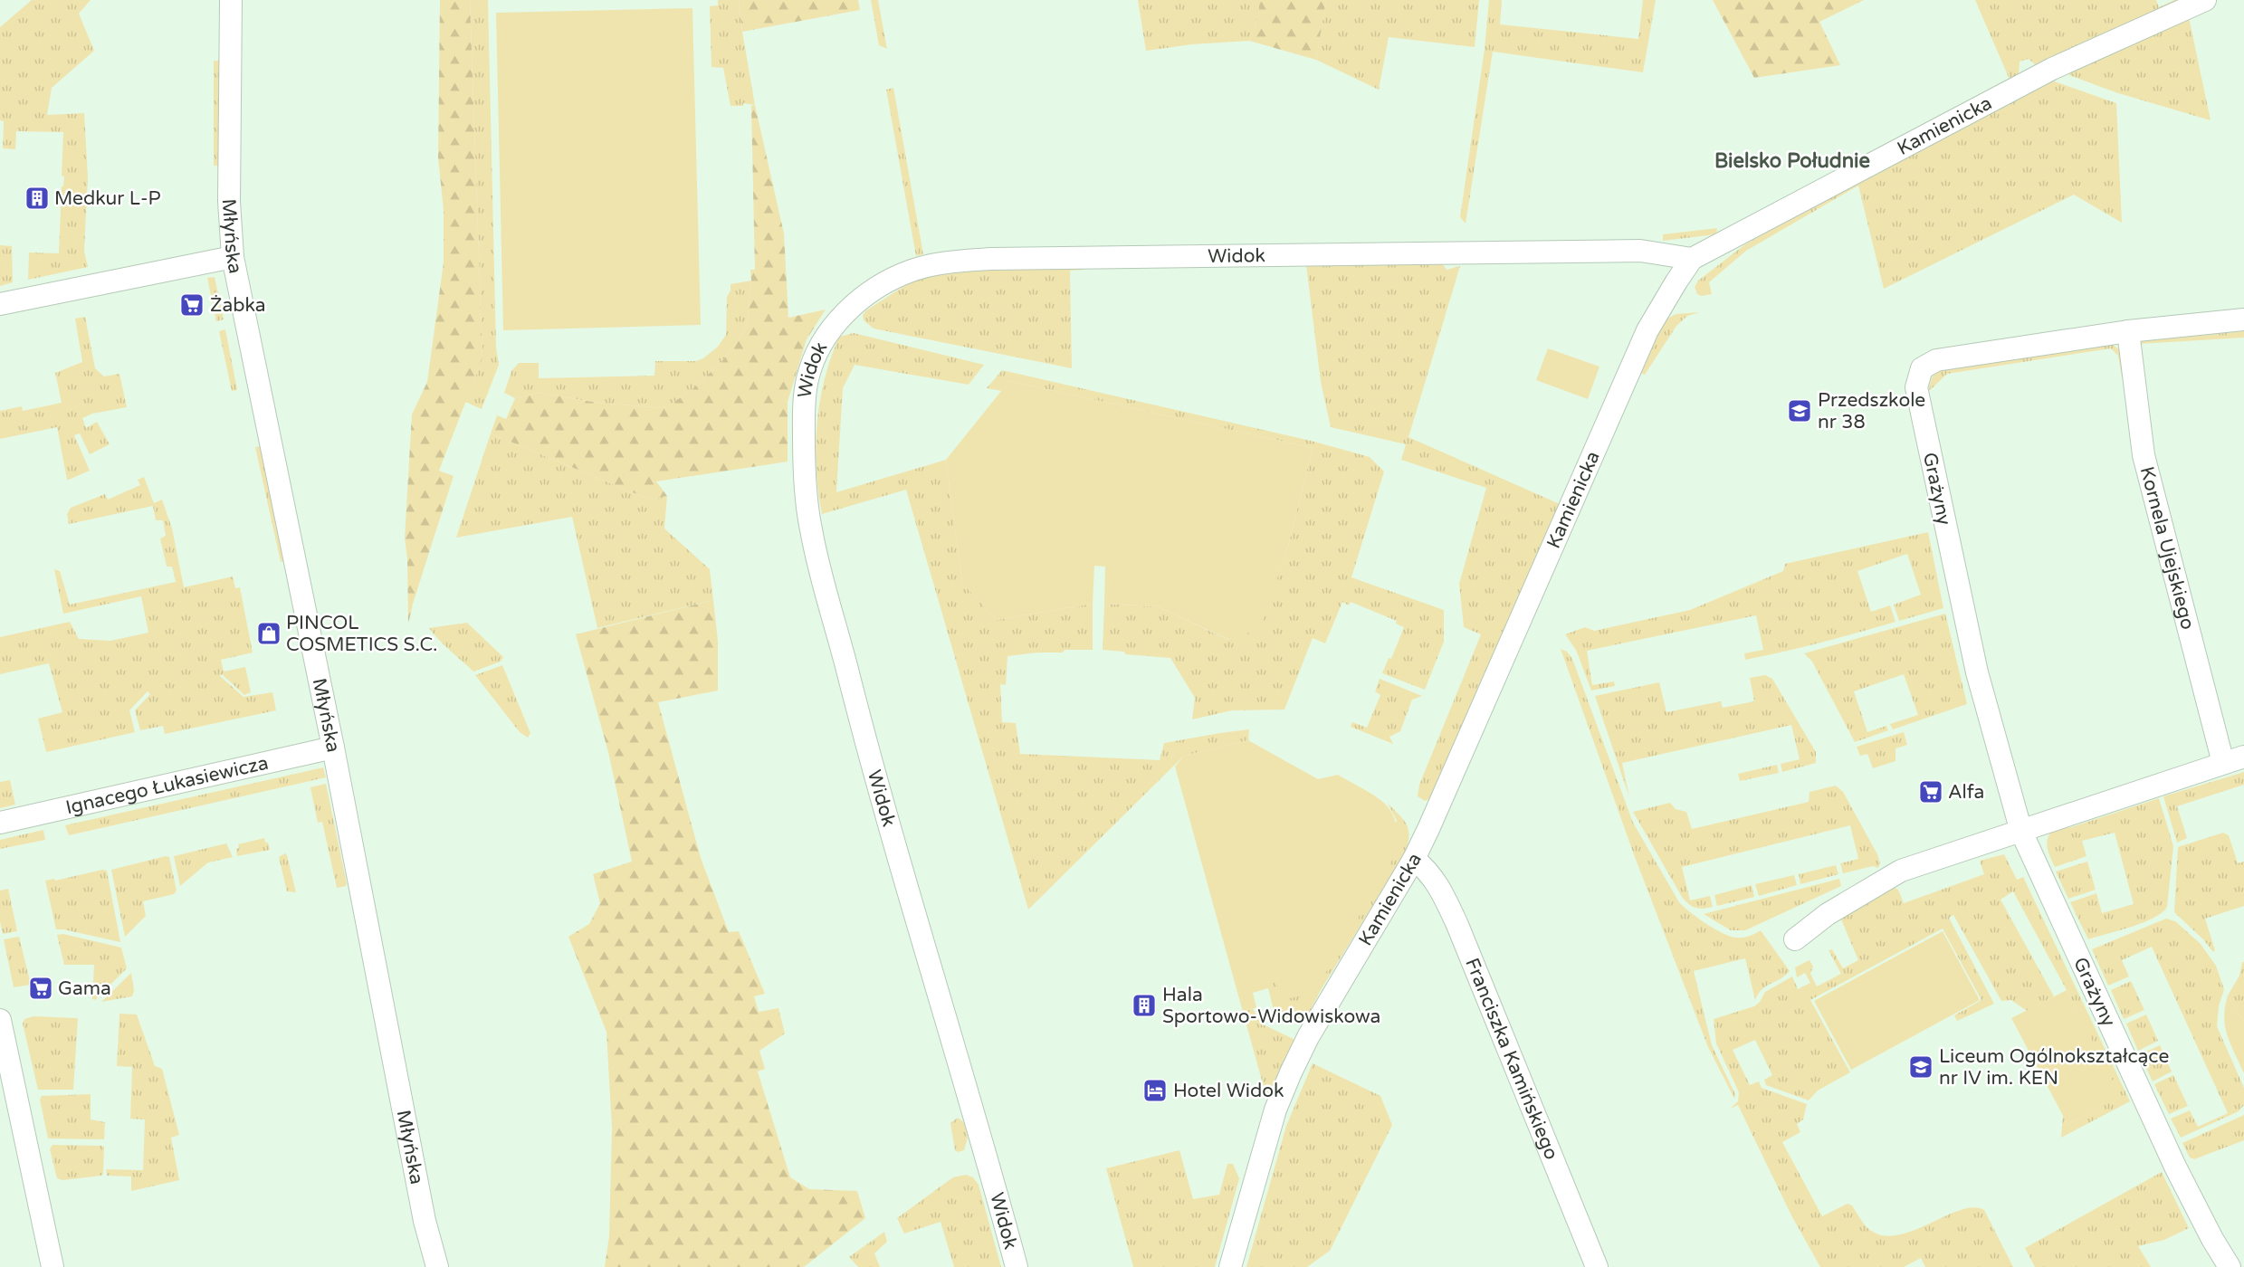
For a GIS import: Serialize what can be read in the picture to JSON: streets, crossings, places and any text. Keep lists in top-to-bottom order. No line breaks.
{"streets":{"street":["Kamienicka","Młyńska","Widok","Grażyny","Kornela Ujejskiego","Ignacego Łukasiewicza","Franciszka Kamińskiego"]},"crossings":[["Kamienicka","Widok"],["Kamienicka","Franciszka Kamińskiego"],["Młyńska","Ignacego Łukasiewicza"],["Grażyny","Kornela Ujejskiego"]],"districts":["Bielsko Południe"],"places":{"building":["Medkur L-P","Hala Sportowo-Widowiskowa"],"supermarket":["Żabka","Alfa","Gama"],"school or university":["Przedszkole nr 38","Liceum Ogólnokształcące nr IV im. KEN"],"shop":["PINCOL COSMETICS S.C."],"hotel":["Hotel Widok"]}}
